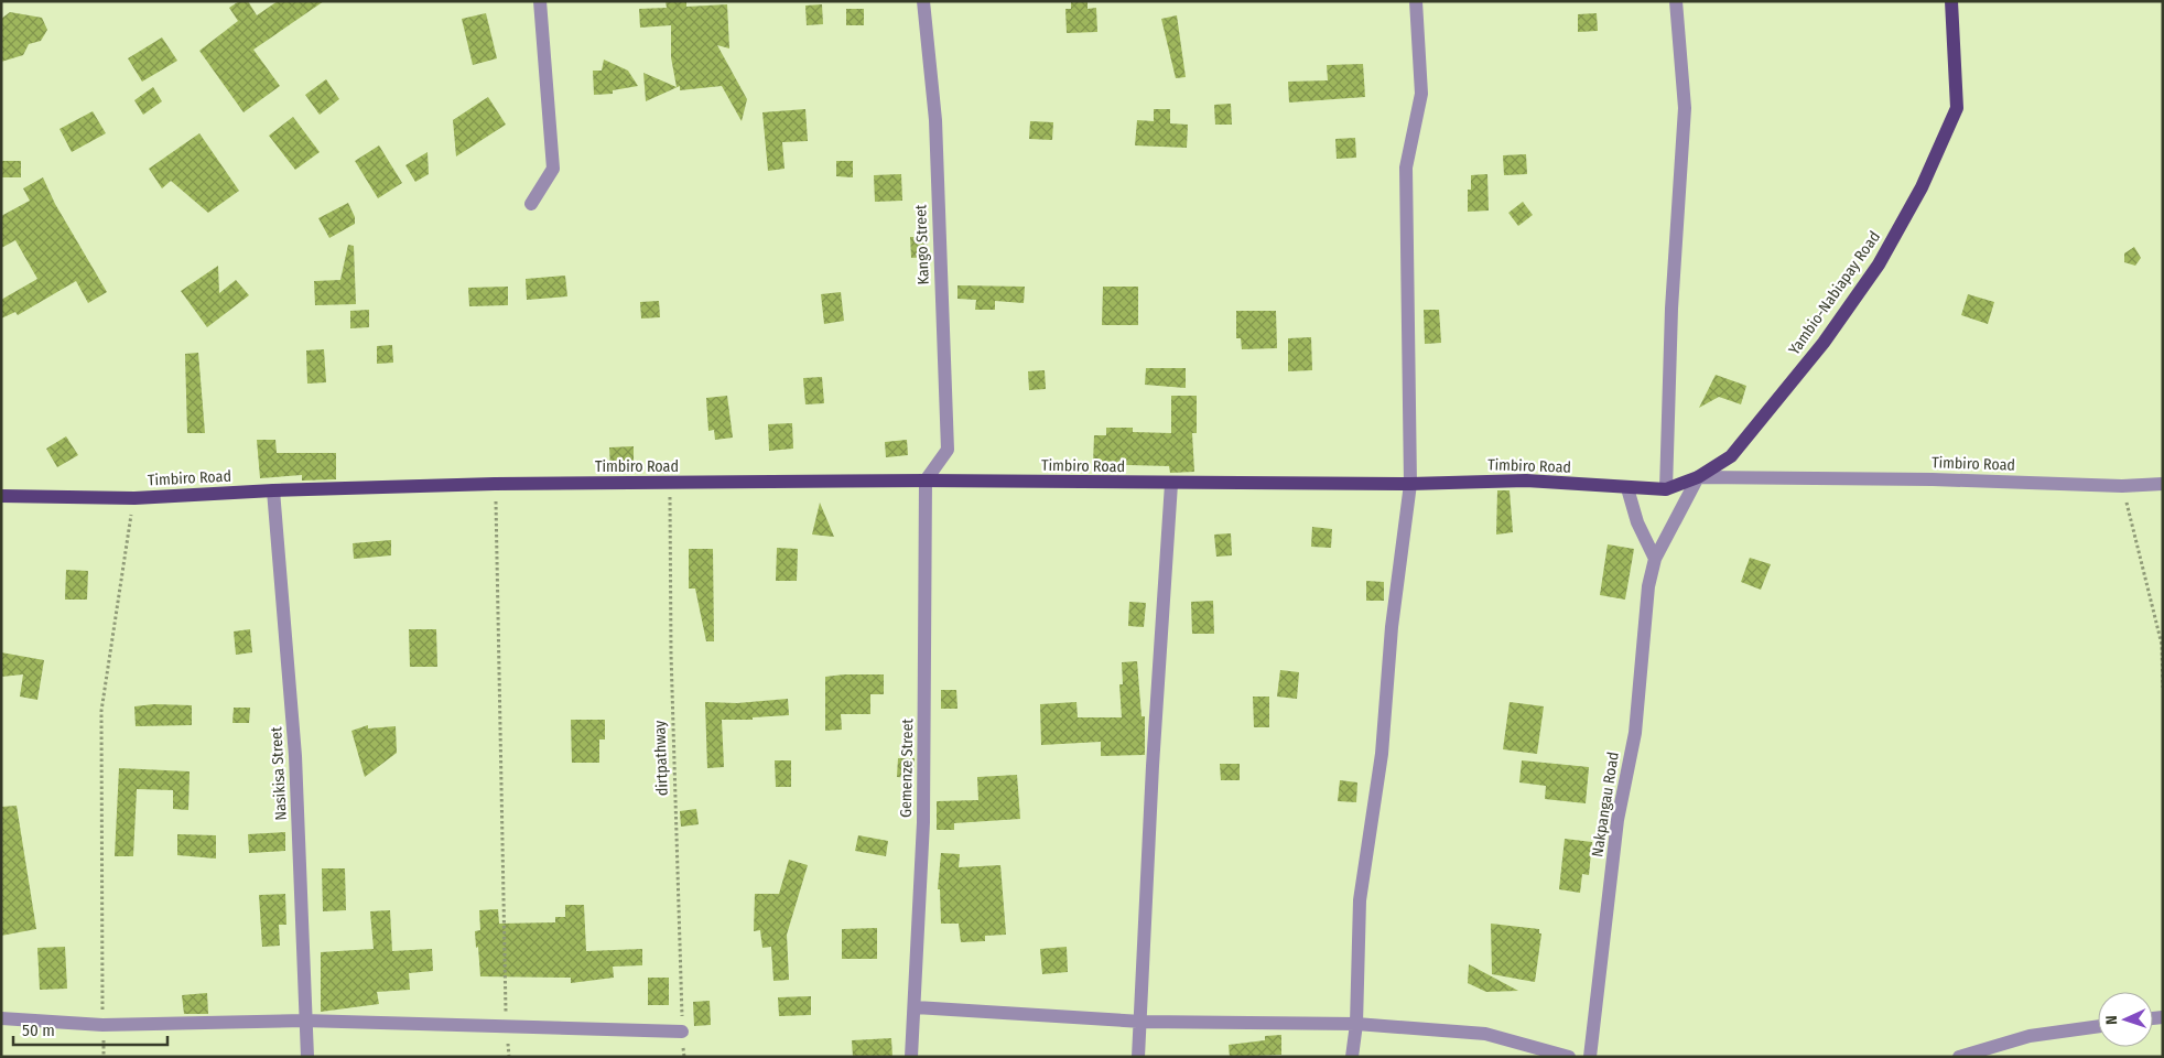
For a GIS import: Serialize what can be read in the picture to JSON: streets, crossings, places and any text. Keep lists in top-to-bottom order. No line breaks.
{"streets":{"main road":["Yambio-Nabiapay Road","Timbiro Road"],"street":["Kango Street","Gemenze Street","Nasikisa Street","Nakpangau Road"],"path":["dirtpathway"]},"crossings":[["Kango Street","Timbiro Road"],["Kango Street","Gemenze Street"],["Yambio-Nabiapay Road","Timbiro Road"],["Yambio-Nabiapay Road","Nakpangau Road"],["Timbiro Road","dirtpathway"],["Timbiro Road","Gemenze Street"],["Timbiro Road","Nasikisa Street"],["Timbiro Road","Nakpangau Road"]],"scale_bar":"50 m","north":"left"}
